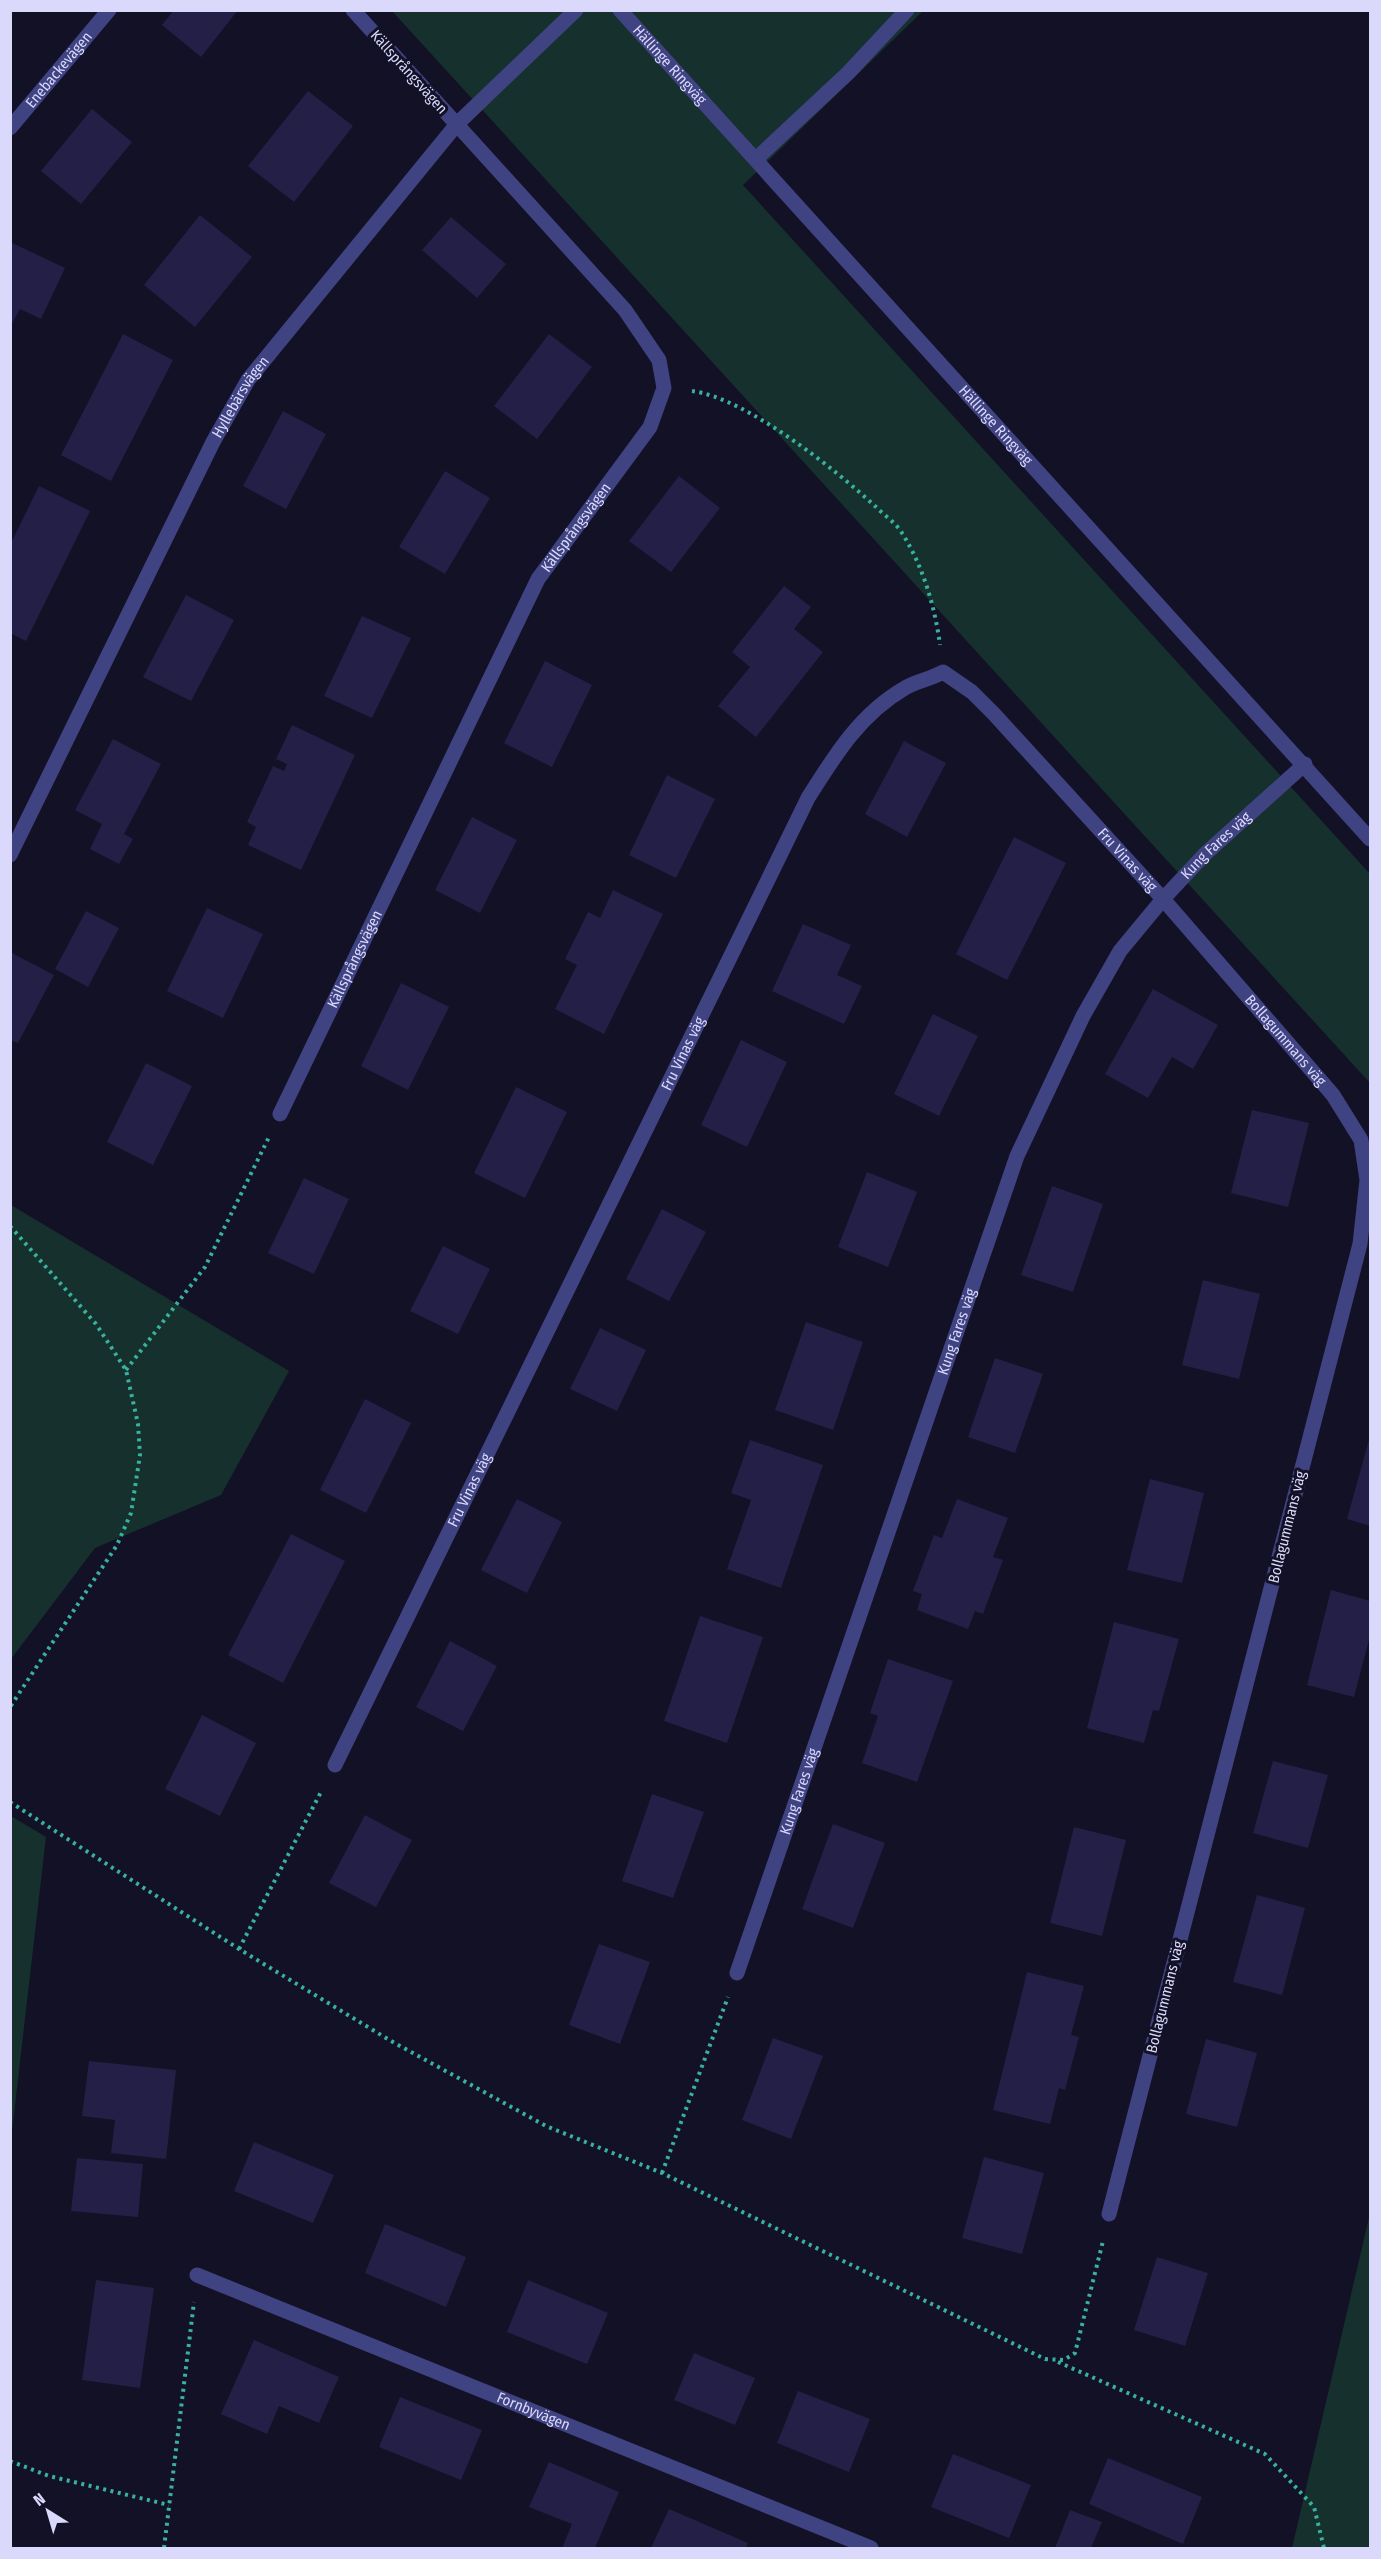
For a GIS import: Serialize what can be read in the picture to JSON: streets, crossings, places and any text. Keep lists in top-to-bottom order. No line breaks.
{"streets":{"street":["Hällinge Ringväg","Enebackevägen","Källsprångsvägen","Hyllebärsvägen","Kung Fares väg","Fru Vinas väg","Bollagummans väg","Fornbyvägen"]},"crossings":[["Hällinge Ringväg","Kung Fares väg"],["Källsprångsvägen","Hyllebärsvägen"],["Kung Fares väg","Fru Vinas väg"],["Kung Fares väg","Bollagummans väg"],["Fru Vinas väg","Bollagummans väg"]],"north":"top left"}
